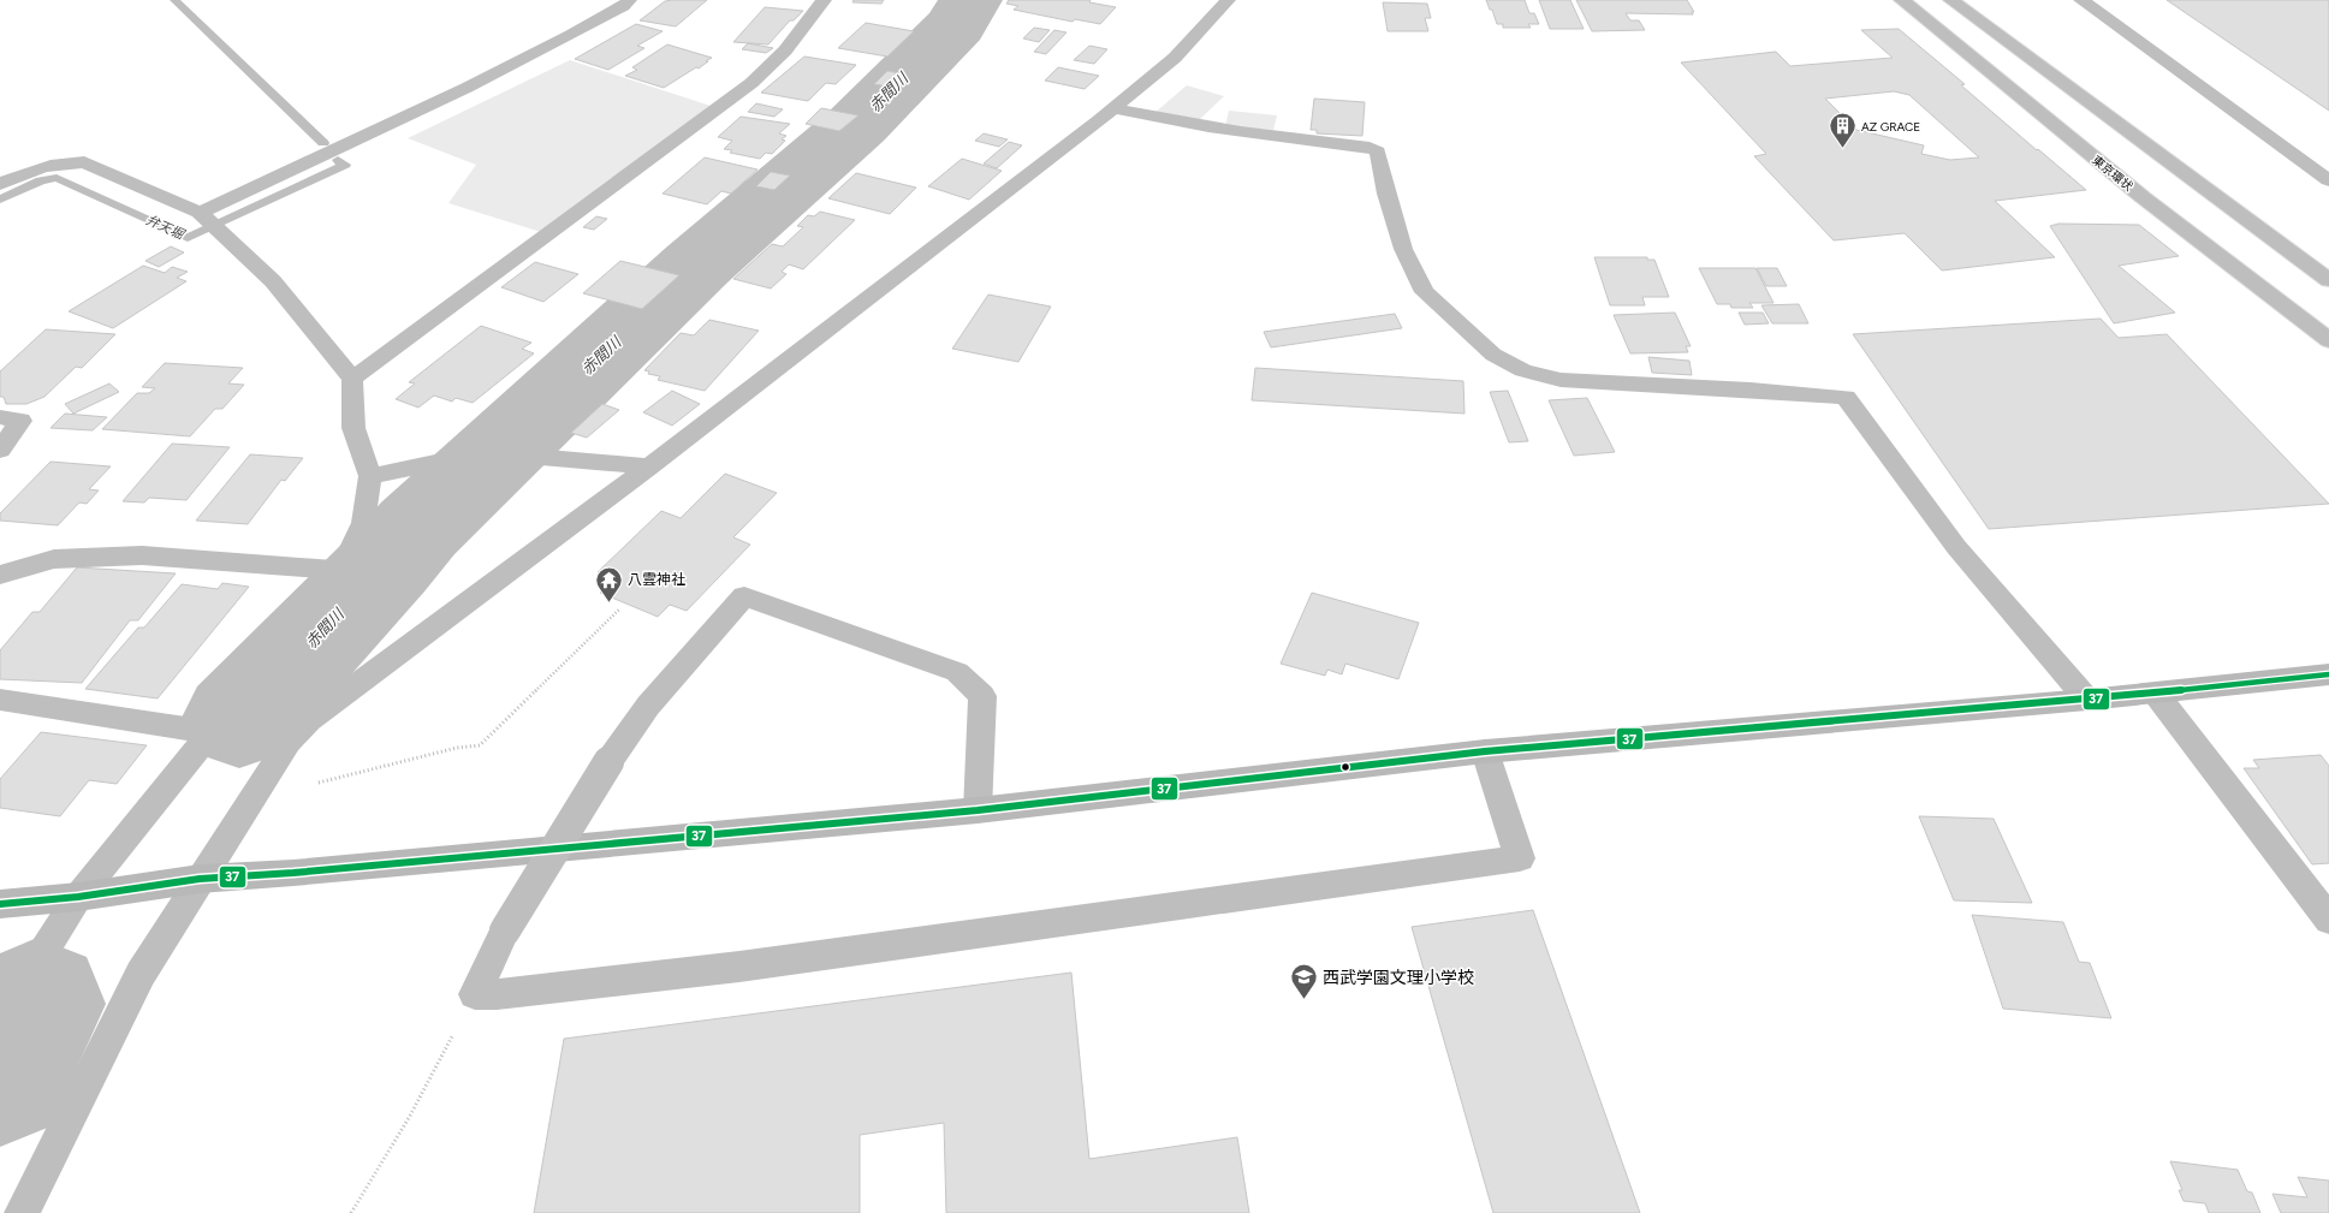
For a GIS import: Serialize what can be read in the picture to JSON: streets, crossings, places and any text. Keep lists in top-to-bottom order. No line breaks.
{"streets":{"main road":["東京環状"]},"water":["赤間川","弁天堀"],"places":{"building":["AZ GRACE"],"temple":["八雲神社"],"school or university":["西武学園文理小学校"]},"lines":["transit line 37"]}
